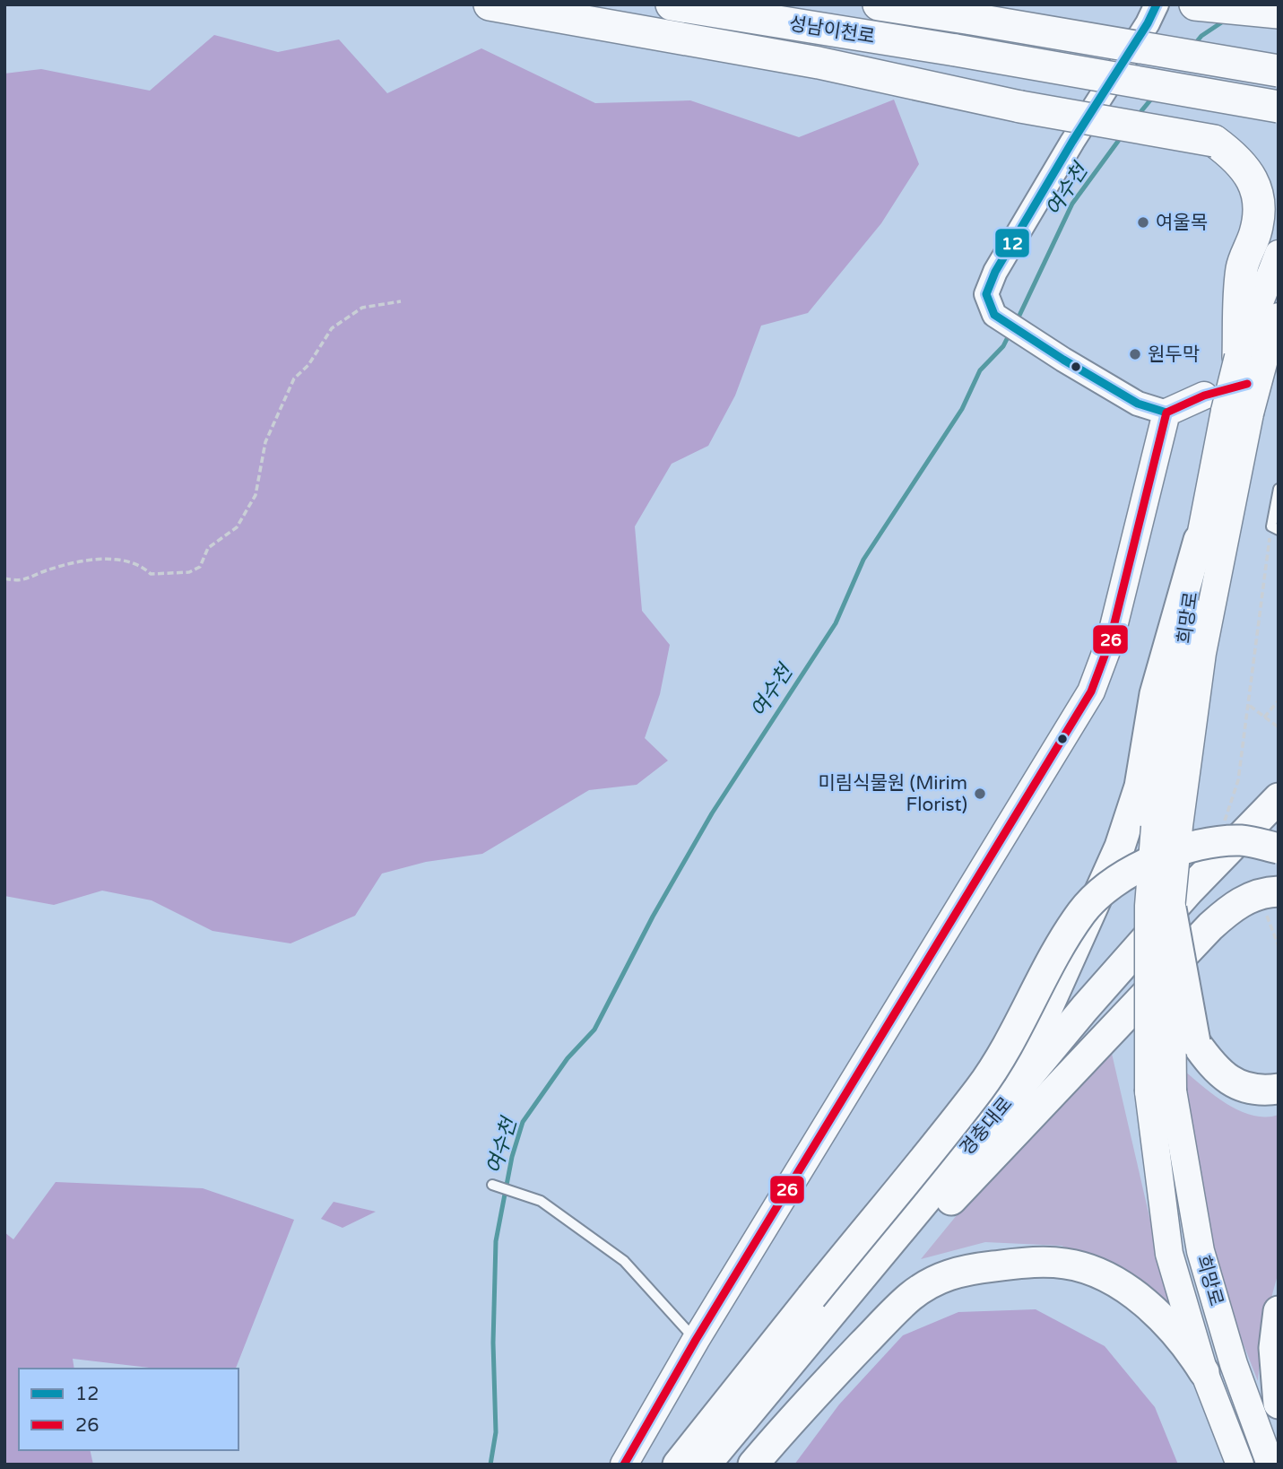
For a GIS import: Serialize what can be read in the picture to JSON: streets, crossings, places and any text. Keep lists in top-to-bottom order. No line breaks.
{"streets":{"highway":["성남이천로"],"main road":["희망로","경충대로"]},"water":["여수천"],"places":["여울목","원두막","미림식물원 (Mirim Florist)"],"lines":["transit line 12","transit line 26"],"legend":["12","26"]}
